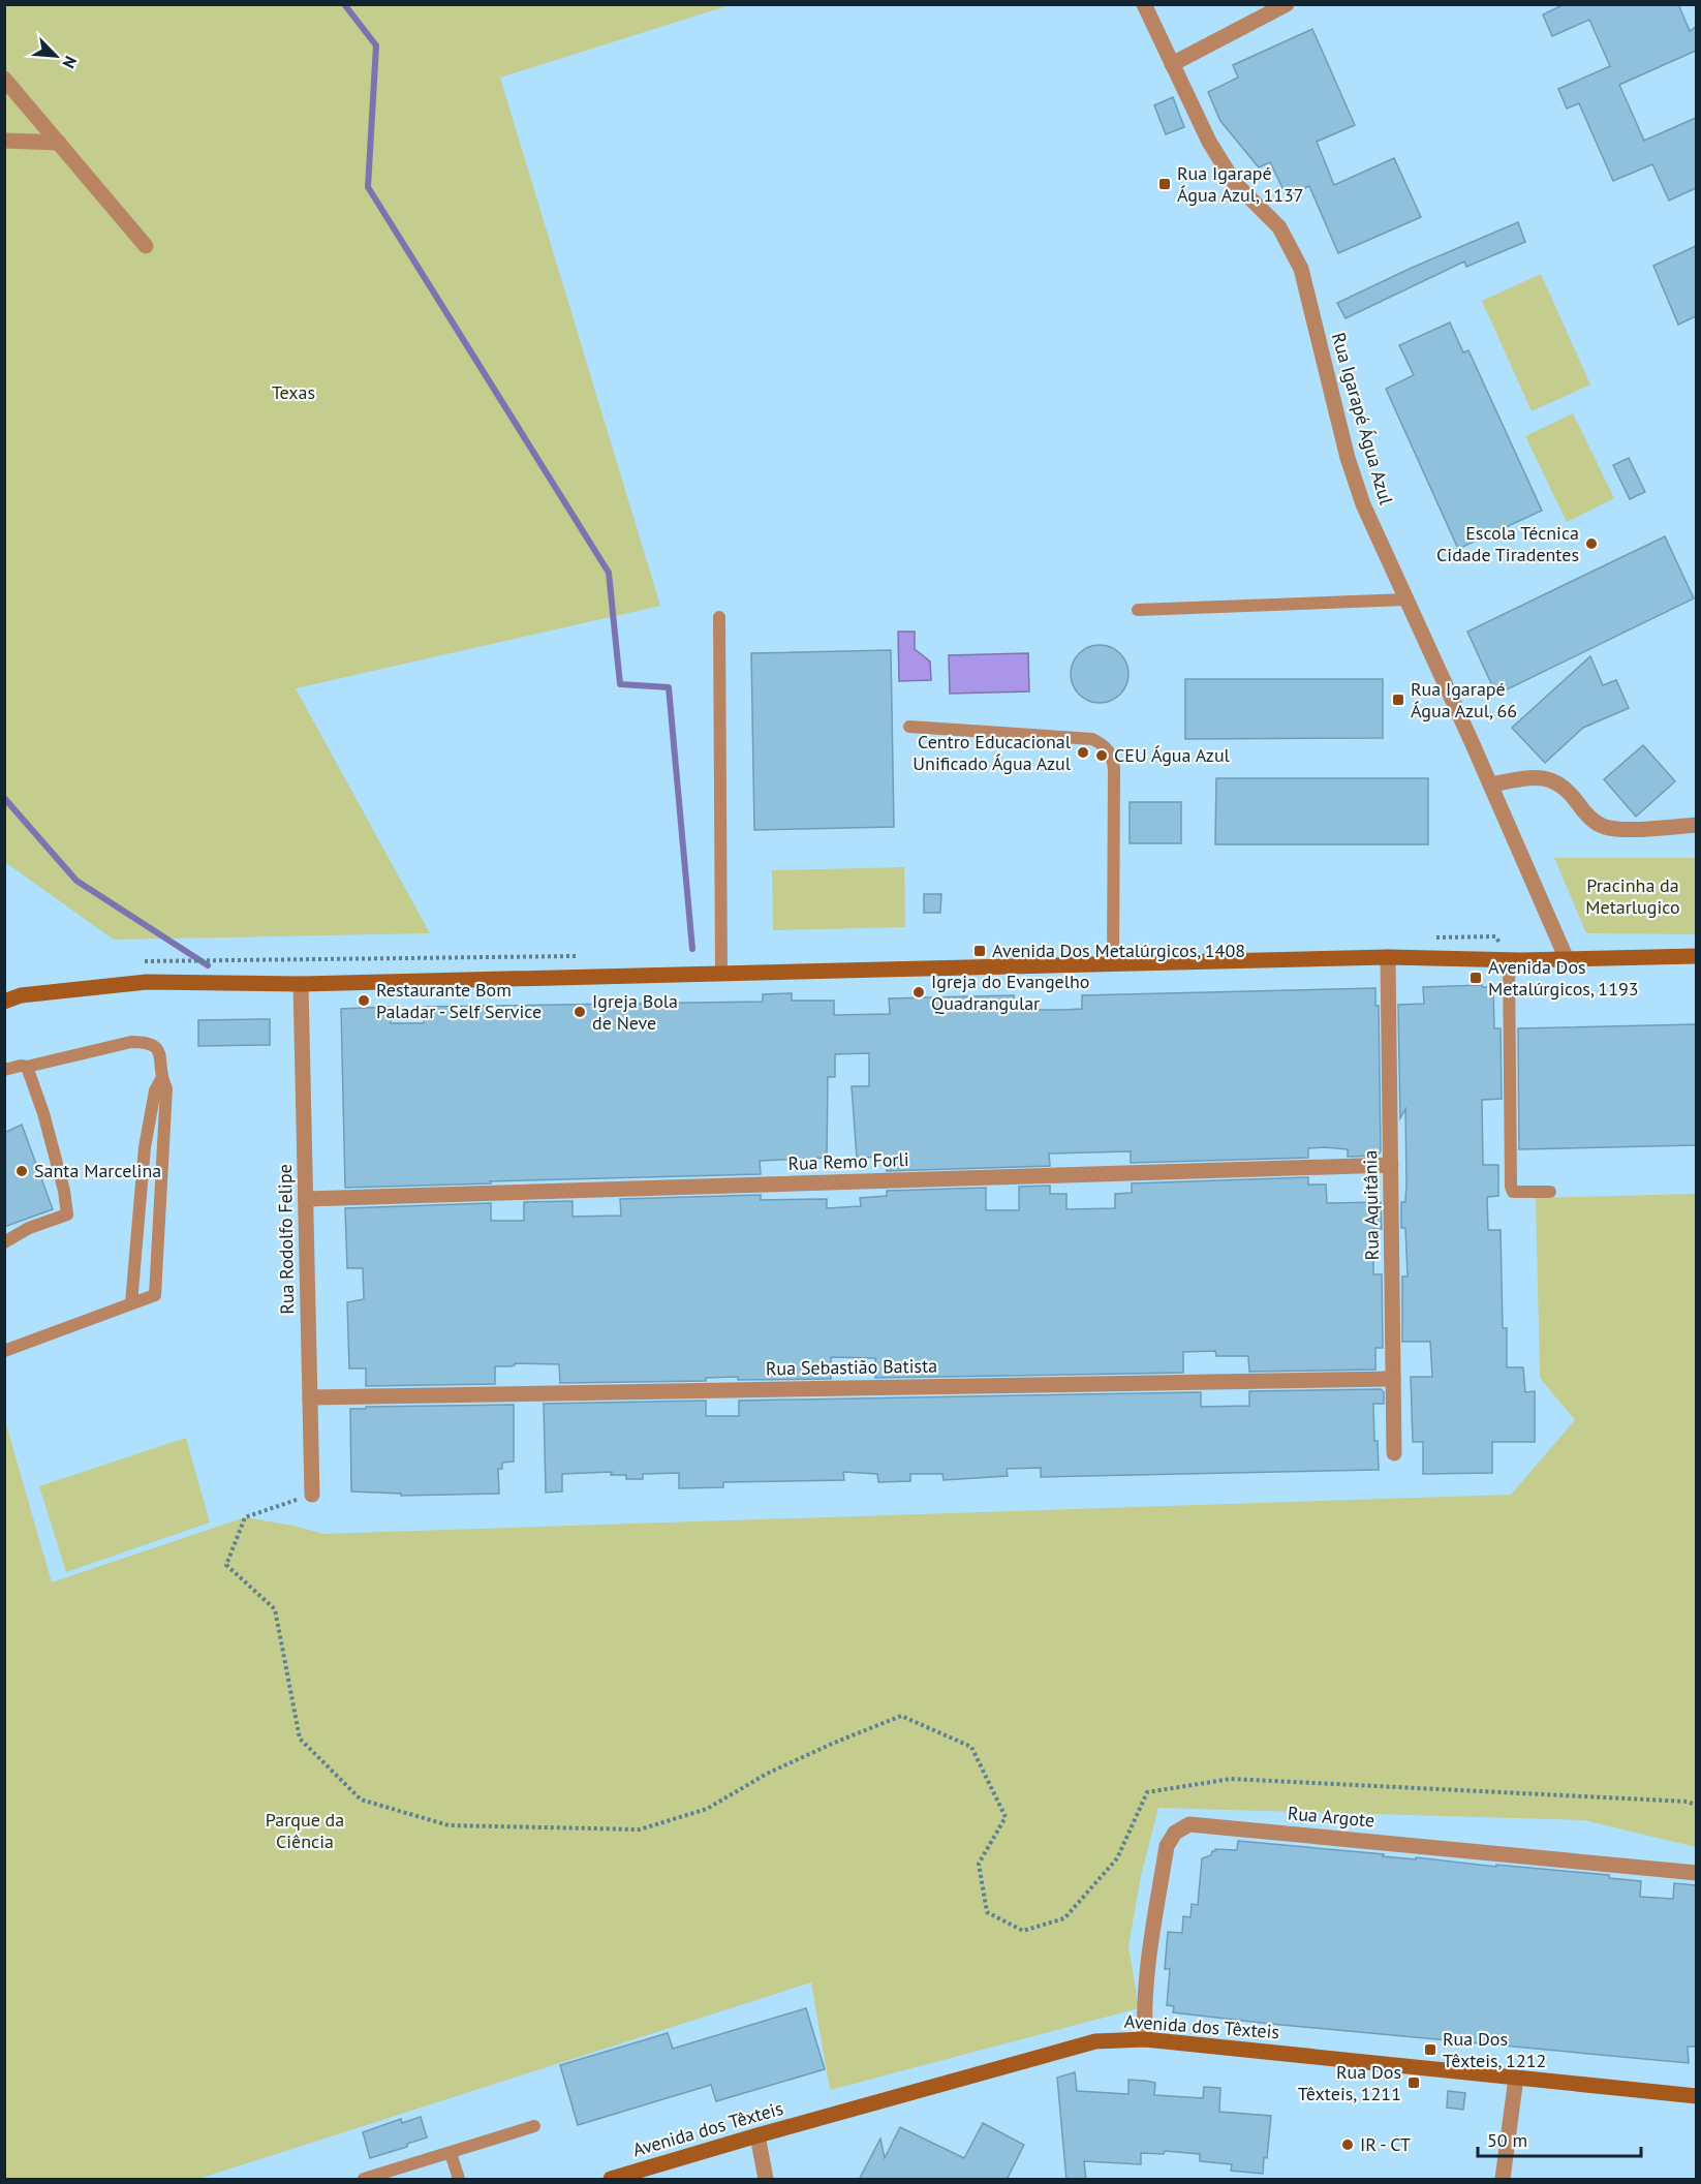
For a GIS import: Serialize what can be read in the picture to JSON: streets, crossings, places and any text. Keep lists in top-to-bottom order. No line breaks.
{"streets":{"main road":["Avenida dos Têxteis"],"street":["Rua Igarapé Água Azul","Rua Remo Forli","Rua Aquitânia","Rua Rodolfo Felipe","Rua Sebastião Batista","Rua Argote"]},"crossings":[["Rua Remo Forli","Rua Aquitânia"],["Rua Remo Forli","Rua Rodolfo Felipe"],["Rua Aquitânia","Rua Sebastião Batista"],["Rua Rodolfo Felipe","Rua Sebastião Batista"],["Rua Argote","Avenida dos Têxteis"]],"parks":["Texas","Pracinha da Metarlugico","Parque da Ciência"],"places":{"transit":["Rua Igarapé Água Azul, 1137","Rua Igarapé Água Azul, 66","Avenida Dos Metalúrgicos, 1408","Avenida Dos Metalúrgicos, 1193","Rua Dos Têxteis, 1212","Rua Dos Têxteis, 1211"],"other":["Escola Técnica Cidade Tiradentes","Centro Educacional Unificado Água Azul","CEU Água Azul","Igreja do Evangelho Quadrangular","Restaurante Bom Paladar - Self Service","Igreja Bola de Neve","Santa Marcelina","IR - CT"]},"scale_bar":"50 m","north":"bottom right"}
